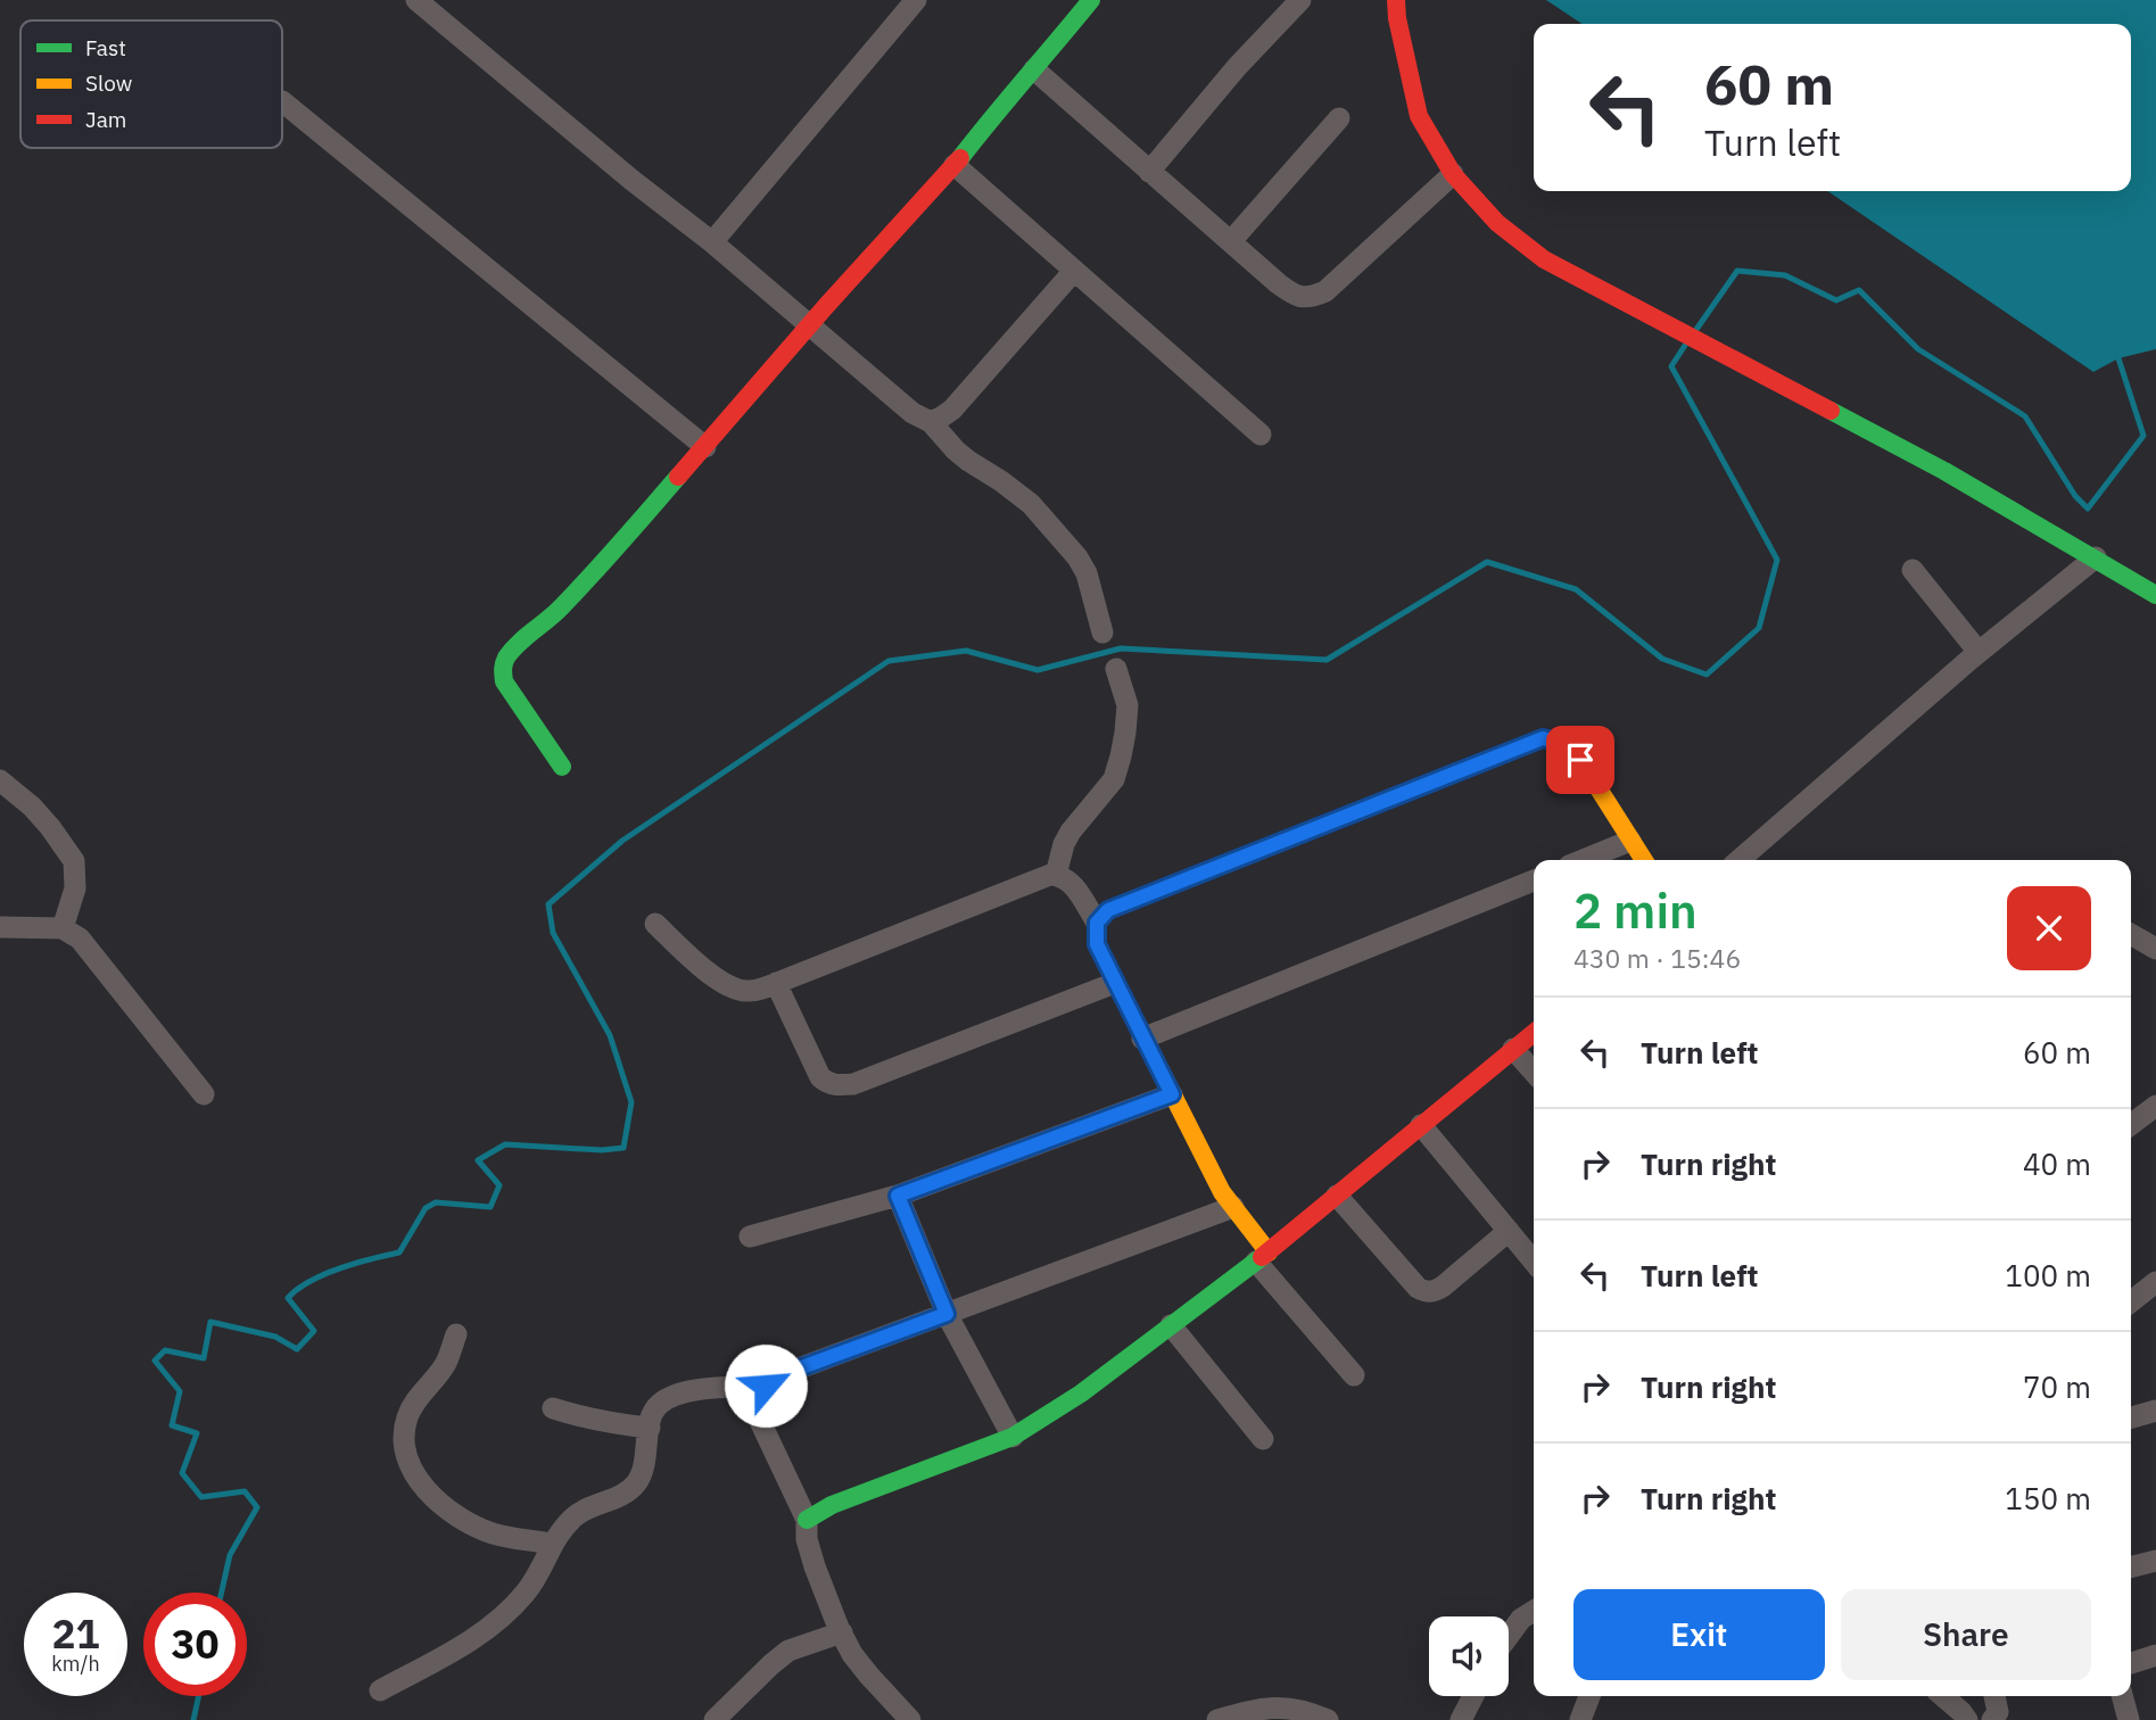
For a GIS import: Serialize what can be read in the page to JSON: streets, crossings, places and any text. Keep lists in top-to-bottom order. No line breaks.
{"legend":["Fast","Slow","Jam"],"page":{"turn":["60 m","Turn left"],"heading":["2 min","430 m · 15:46"],"list":[{"name":"Turn left","value":"60 m"},{"name":"Turn right","value":"40 m"},{"name":"Turn left","value":"100 m"},{"name":"Turn right","value":"70 m"},{"name":"Turn right","value":"150 m"}],"buttons":["Exit","Share"],"speed":"21 km/h","limit":"30"}}
